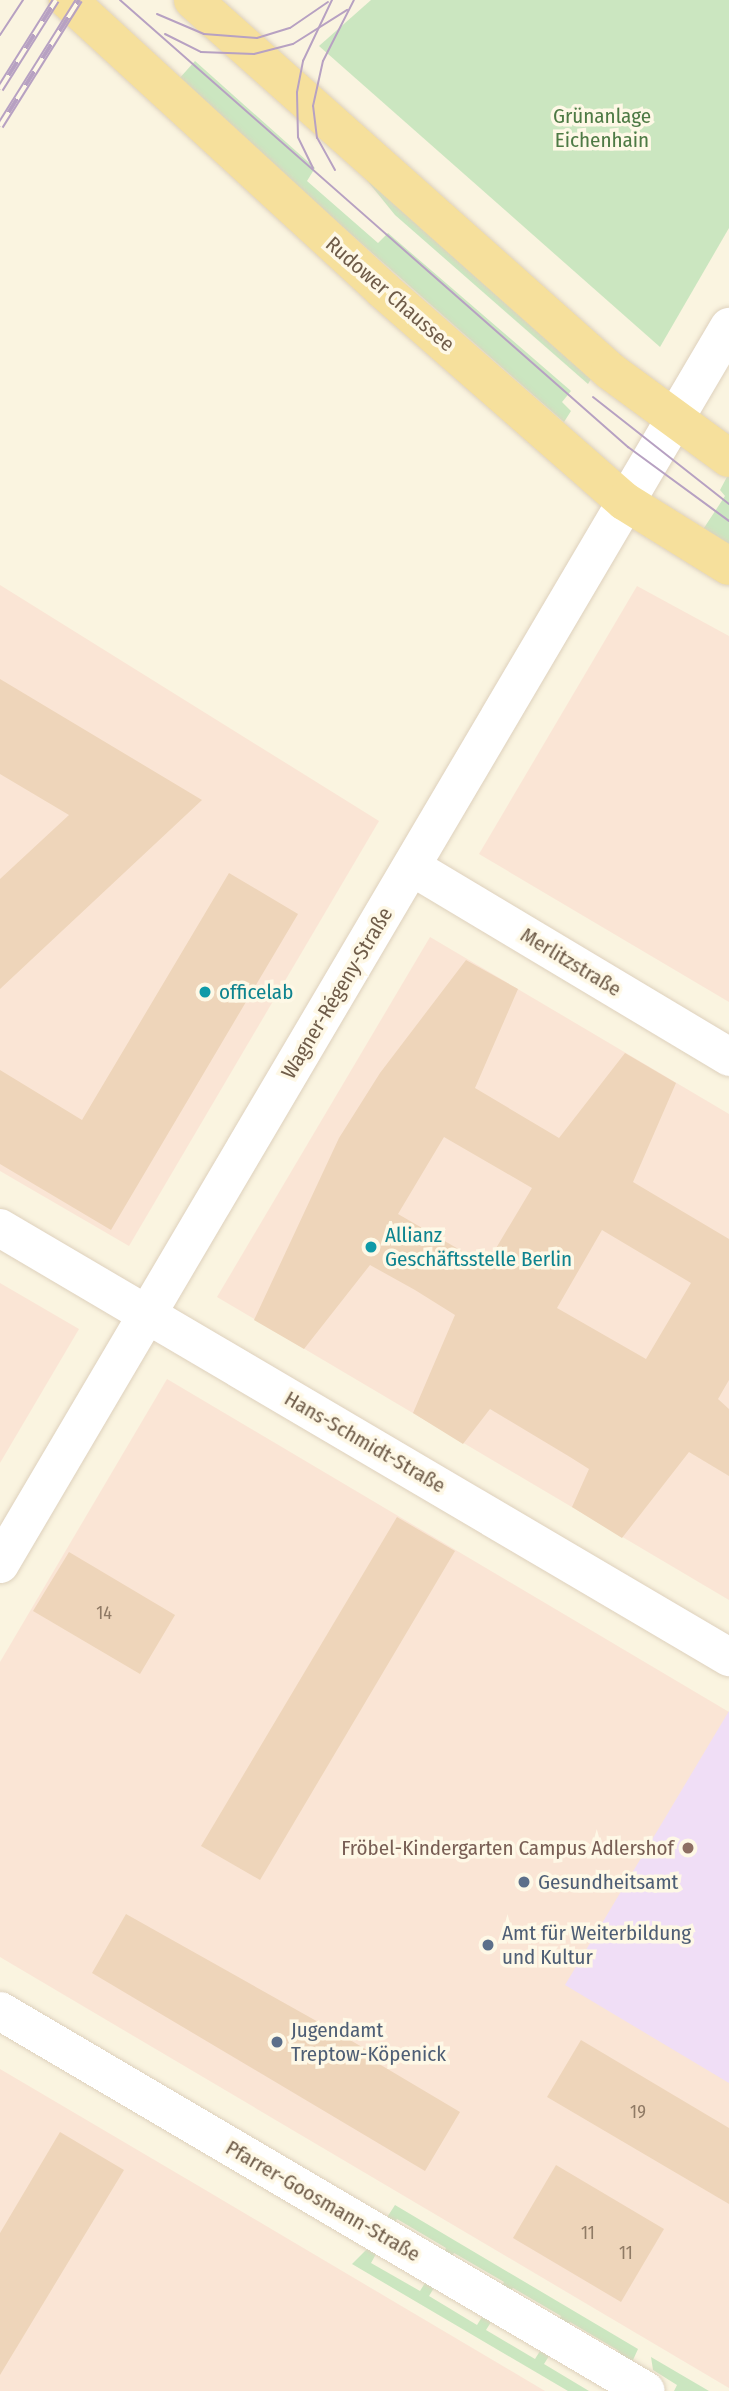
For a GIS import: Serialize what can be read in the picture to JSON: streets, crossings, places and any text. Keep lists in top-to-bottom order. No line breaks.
{"streets":{"main road":["Rudower Chaussee"],"street":["Merlitzstraße","Wagner-Régeny-Straße","Hans-Schmidt-Straße","Pfarrer-Goosmann-Straße"]},"crossings":[["Rudower Chaussee","Wagner-Régeny-Straße"],["Merlitzstraße","Wagner-Régeny-Straße"],["Wagner-Régeny-Straße","Hans-Schmidt-Straße"]],"parks":["Grünanlage Eichenhain"],"places":["officelab","Allianz Geschäftsstelle Berlin","Fröbel-Kindergarten Campus Adlershof","Gesundheitsamt","Amt für Weiterbildung und Kultur","Jugendamt Treptow-Köpenick"],"house_numbers":["14","19","11","11"]}
